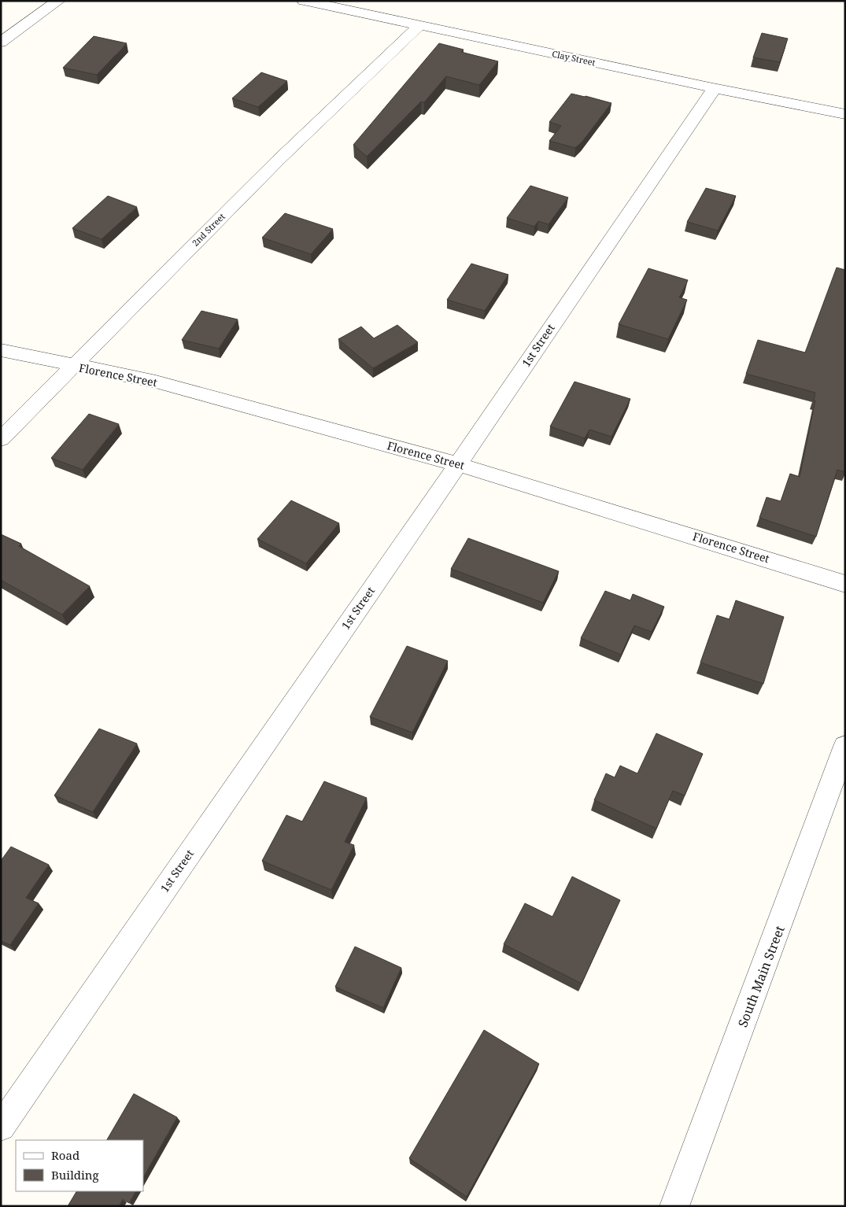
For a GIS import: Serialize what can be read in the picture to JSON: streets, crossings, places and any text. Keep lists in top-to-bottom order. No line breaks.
{"streets":{"street":["Clay Street","2nd Street","1st Street","Florence Street","South Main Street"]},"crossings":[["Clay Street","2nd Street"],["Clay Street","1st Street"],["2nd Street","Florence Street"],["1st Street","Florence Street"]],"legend":["Road","Building"]}
